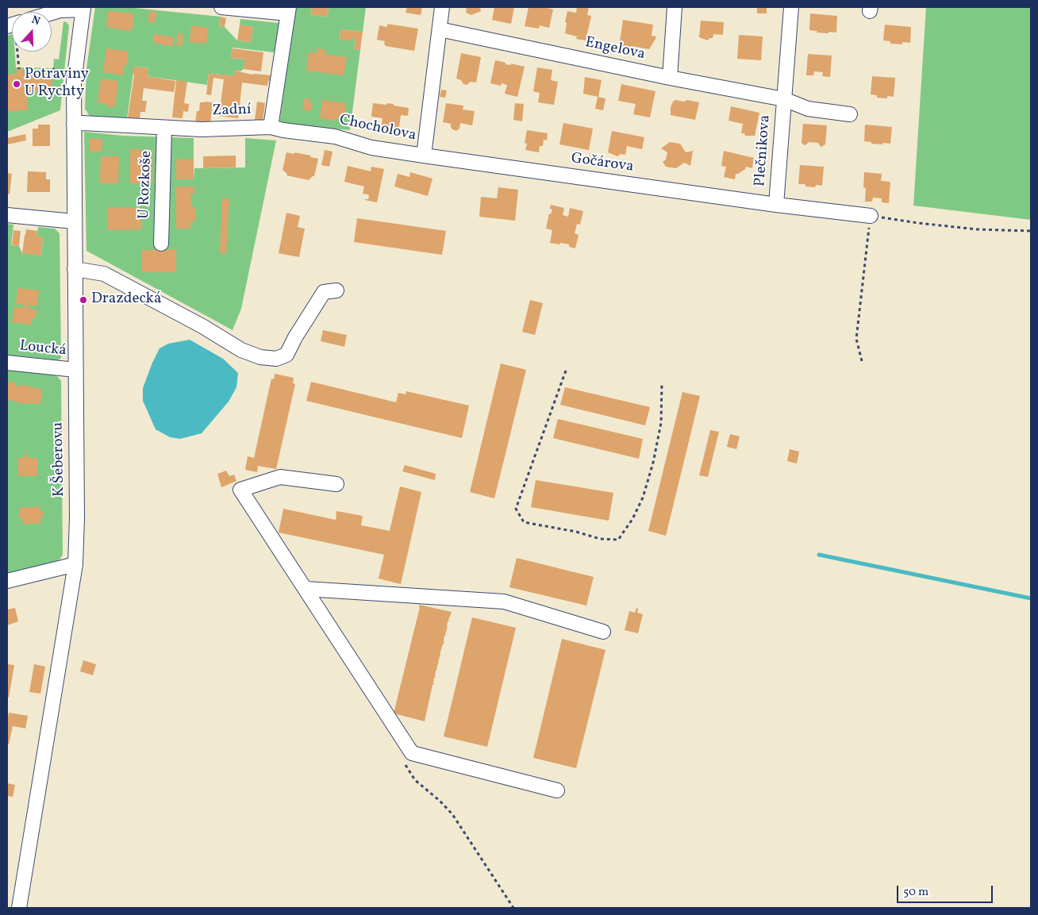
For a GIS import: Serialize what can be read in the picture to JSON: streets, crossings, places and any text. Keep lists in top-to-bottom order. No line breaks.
{"streets":{"street":["Engelova","Zadní","Chocholova","Plečnikova","Gočárova","U Rozkoše","Loucká","K Šeberovu"]},"crossings":[["Engelova","Chocholova"],["Engelova","Plečnikova"],["Zadní","Chocholova"],["Zadní","U Rozkoše"],["Zadní","K Šeberovu"],["Chocholova","Gočárova"],["Plečnikova","Gočárova"],["Loucká","K Šeberovu"]],"places":["Potraviny U Rychty","Drazdecká"],"scale_bar":"50 m","north":"top"}
